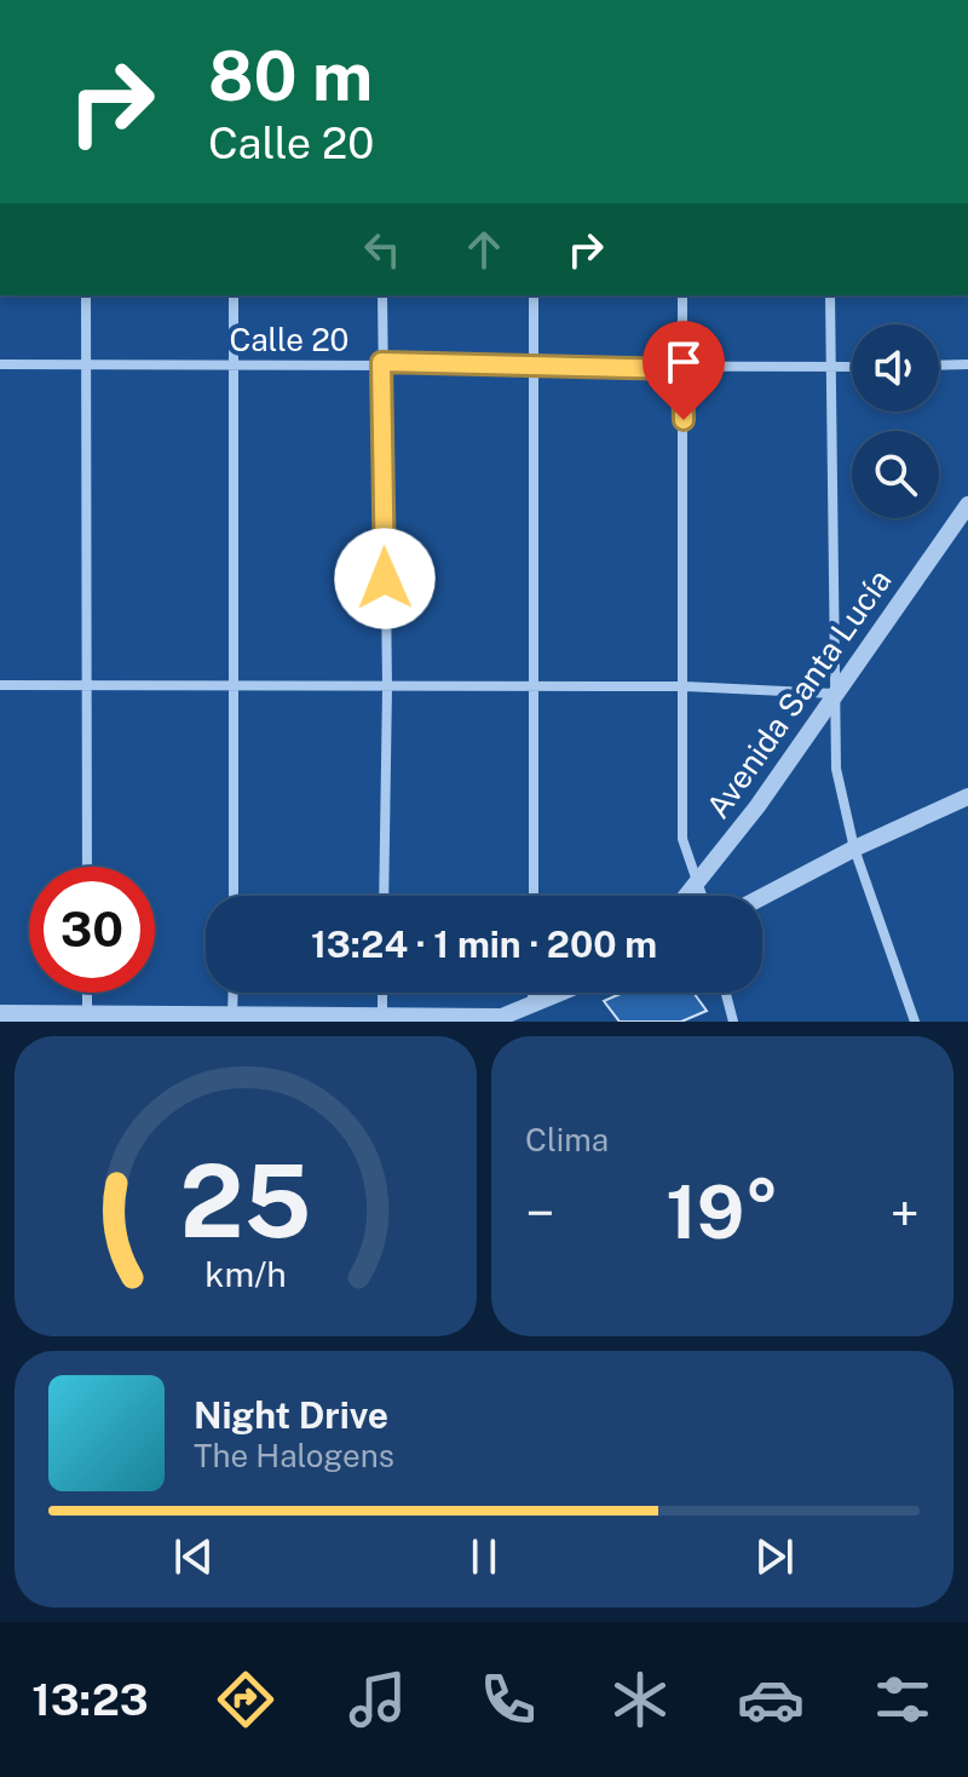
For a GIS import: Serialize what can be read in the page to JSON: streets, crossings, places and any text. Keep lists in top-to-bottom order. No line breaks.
{"streets":{"street":["Calle 20","Avenida Santa Lucía"]},"page":{"turn":["80 m","Calle 20"],"limit":"30","trip":"13:24 · 1 min · 200 m","tile":"Clima","heat":["−","19°","+"],"song":["Night Drive","The Halogens"],"tabs":"13:23","gauge":["25","km/h"]}}
